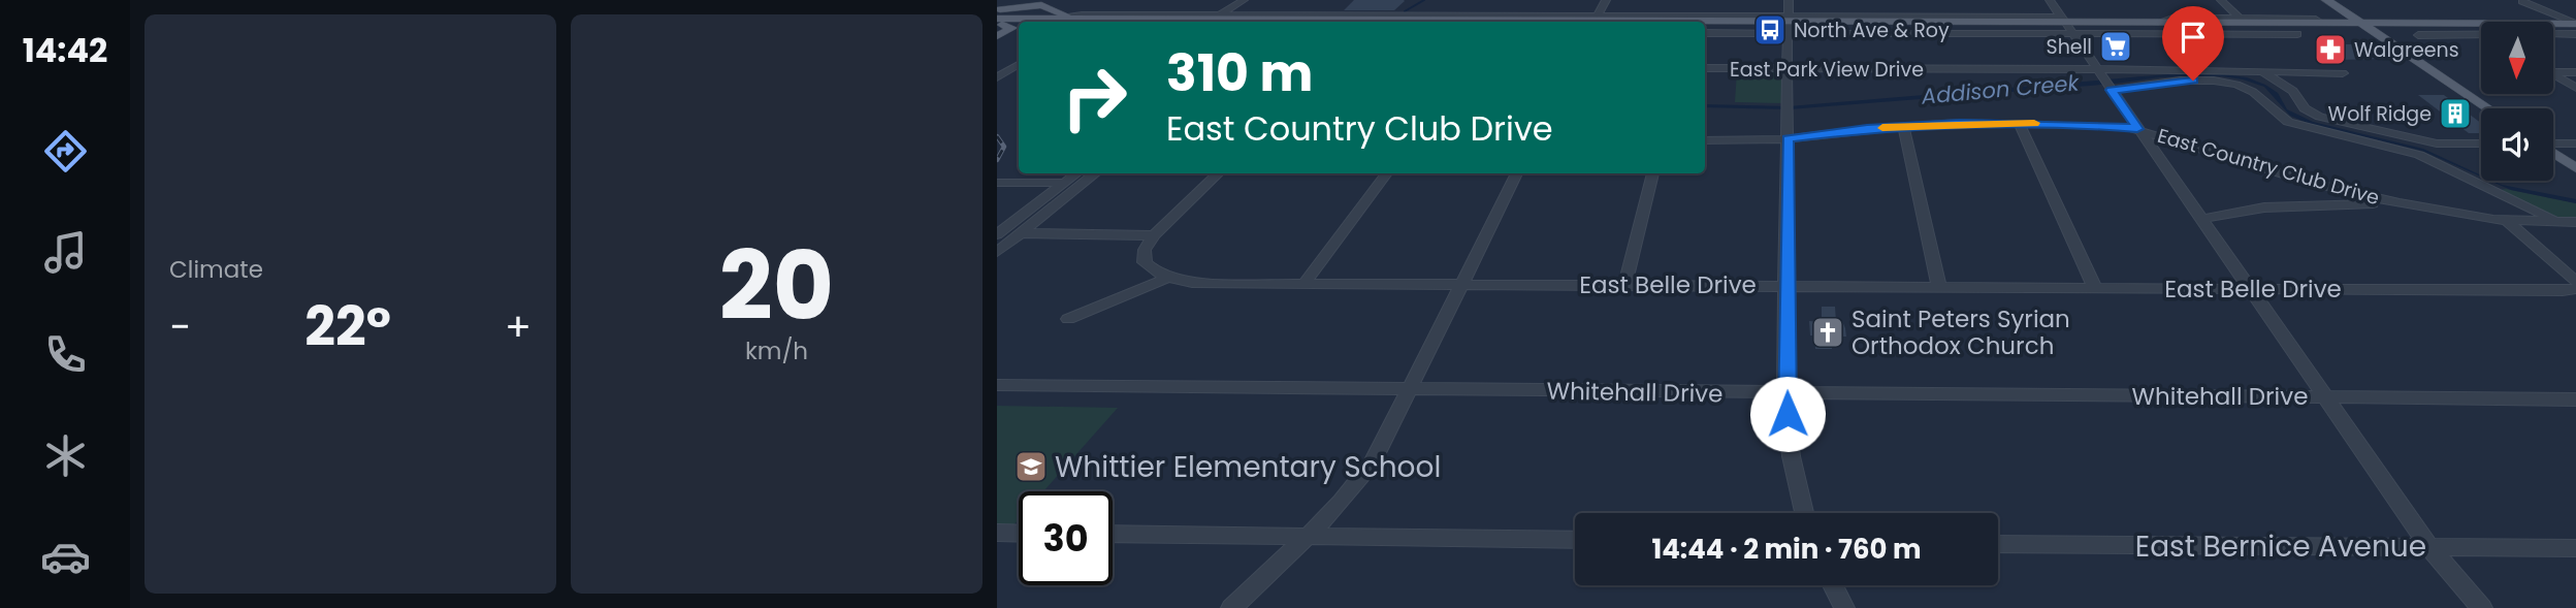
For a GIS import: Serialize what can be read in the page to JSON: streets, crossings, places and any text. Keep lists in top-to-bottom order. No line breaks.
{"streets":{"street":["East Park View Drive","East Country Club Drive","East Belle Drive","Whitehall Drive","East Bernice Avenue"]},"water":["Addison Creek"],"places":{"bus stop":["North Ave & Roy"],"supermarket":["Shell"],"pharmacy":["Walgreens"],"building":["Wolf Ridge"],"church":["Saint Peters Syrian Orthodox Church"],"school or university":["Whittier Elementary School"]},"north":"bottom","page":{"tabs":"14:42","tile":["Climate",["20","km/h"]],"turn":["310 m","East Country Club Drive"],"heat":["−","22°","+"],"limit":"30","trip":"14:44 · 2 min · 760 m"}}
